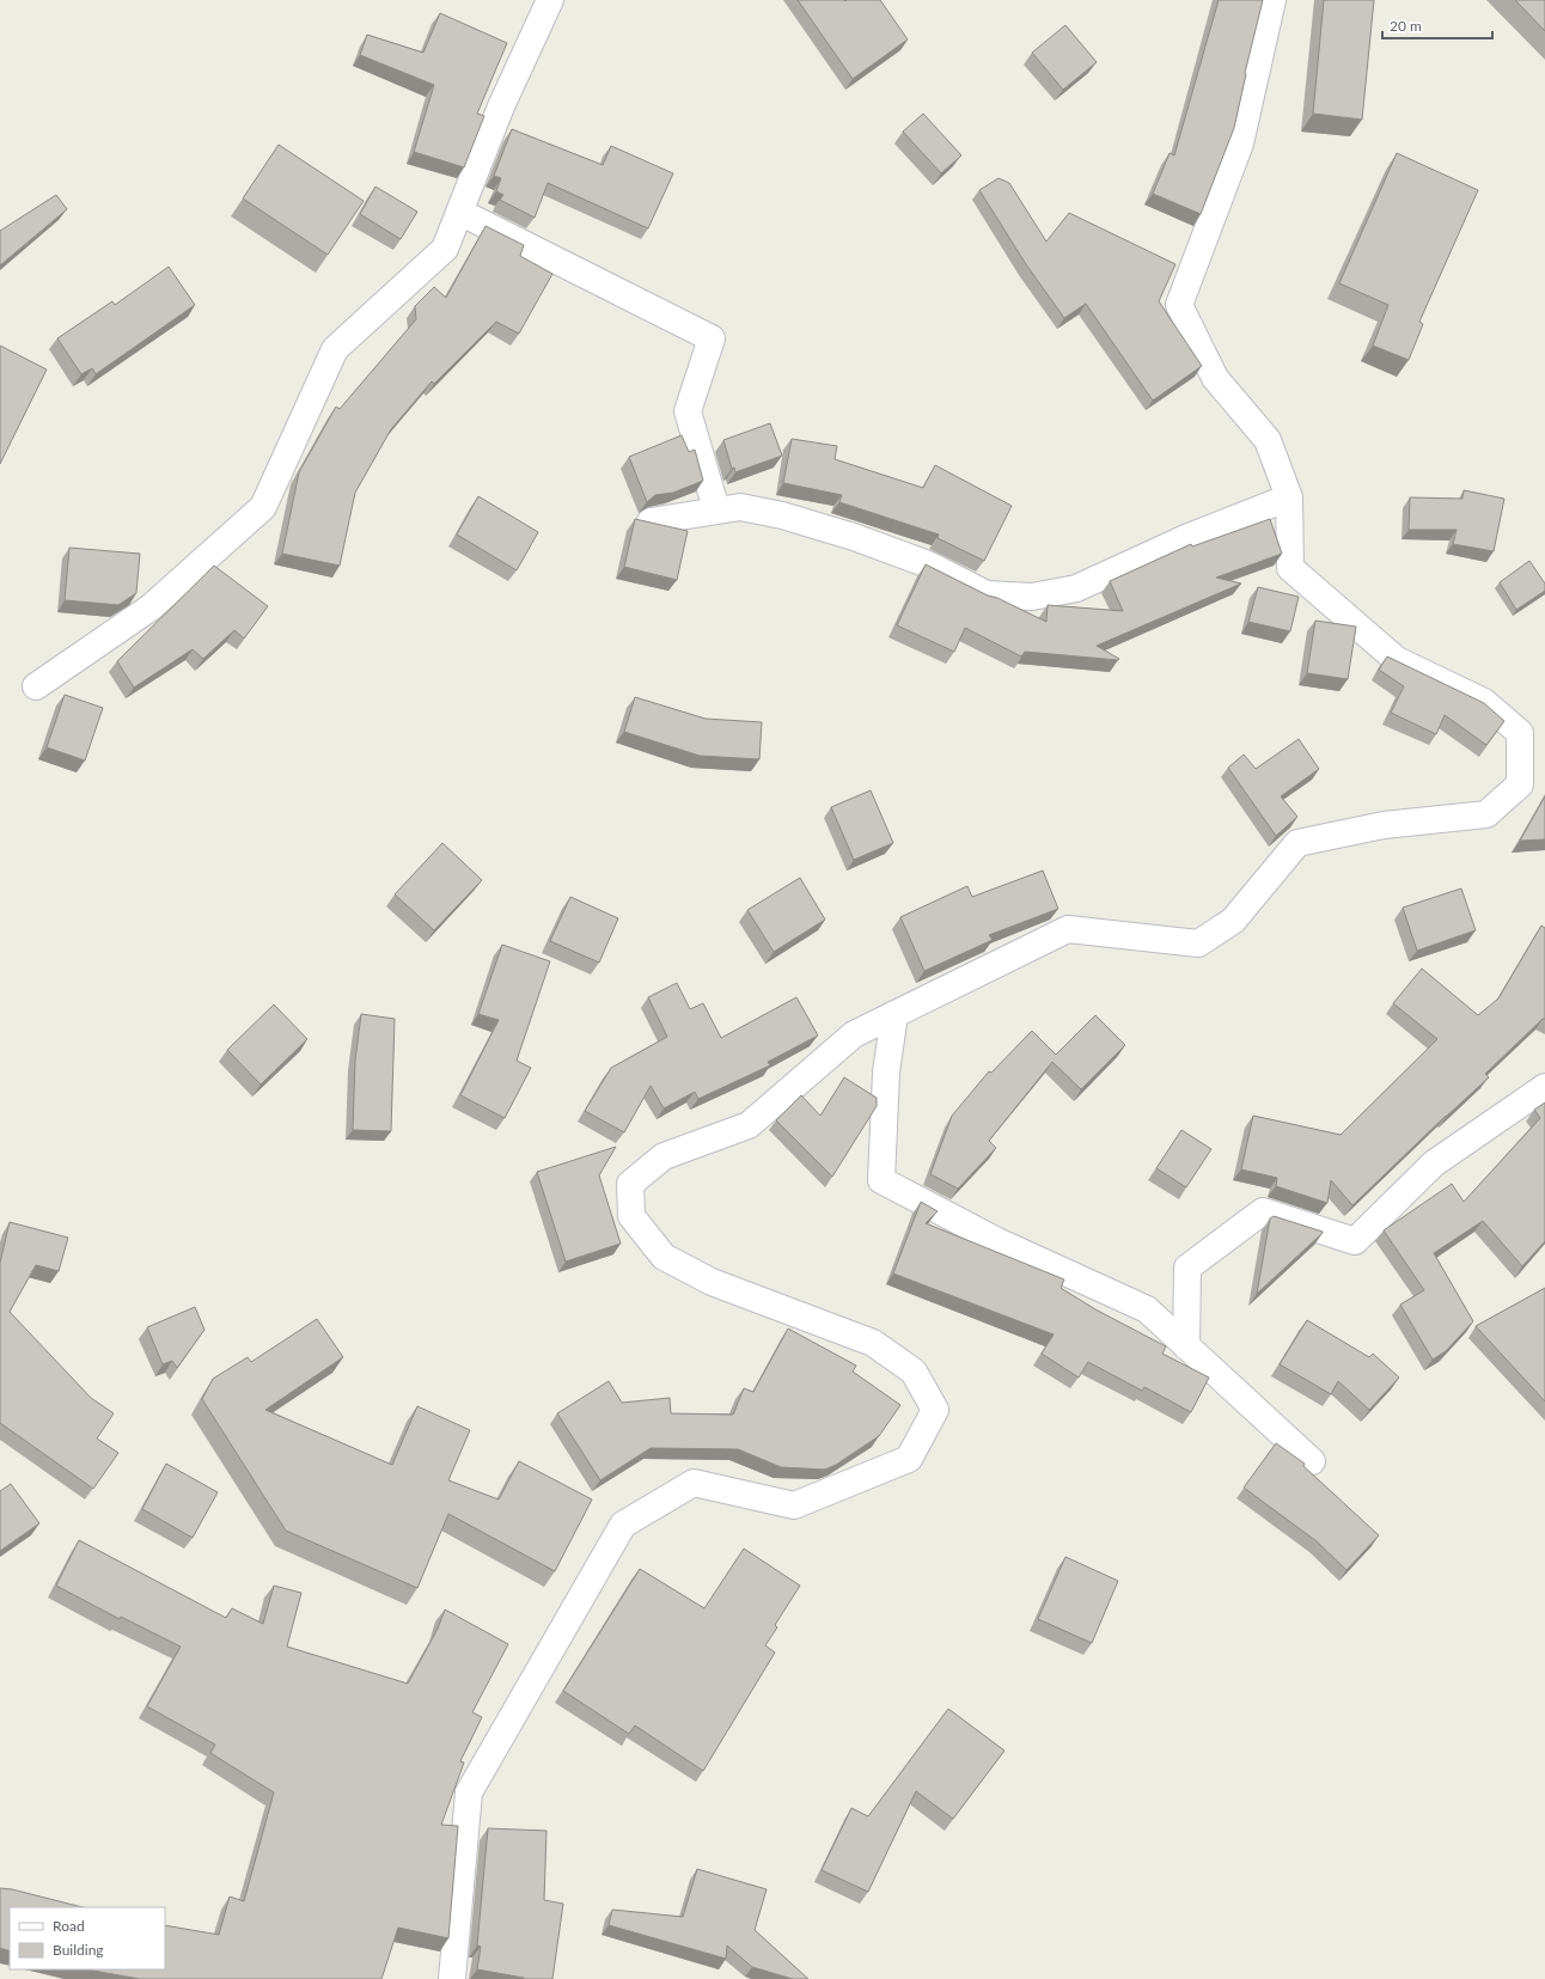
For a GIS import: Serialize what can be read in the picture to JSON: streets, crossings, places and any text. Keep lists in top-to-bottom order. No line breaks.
{"legend":["Road","Building"],"scale_bar":"20 m"}
